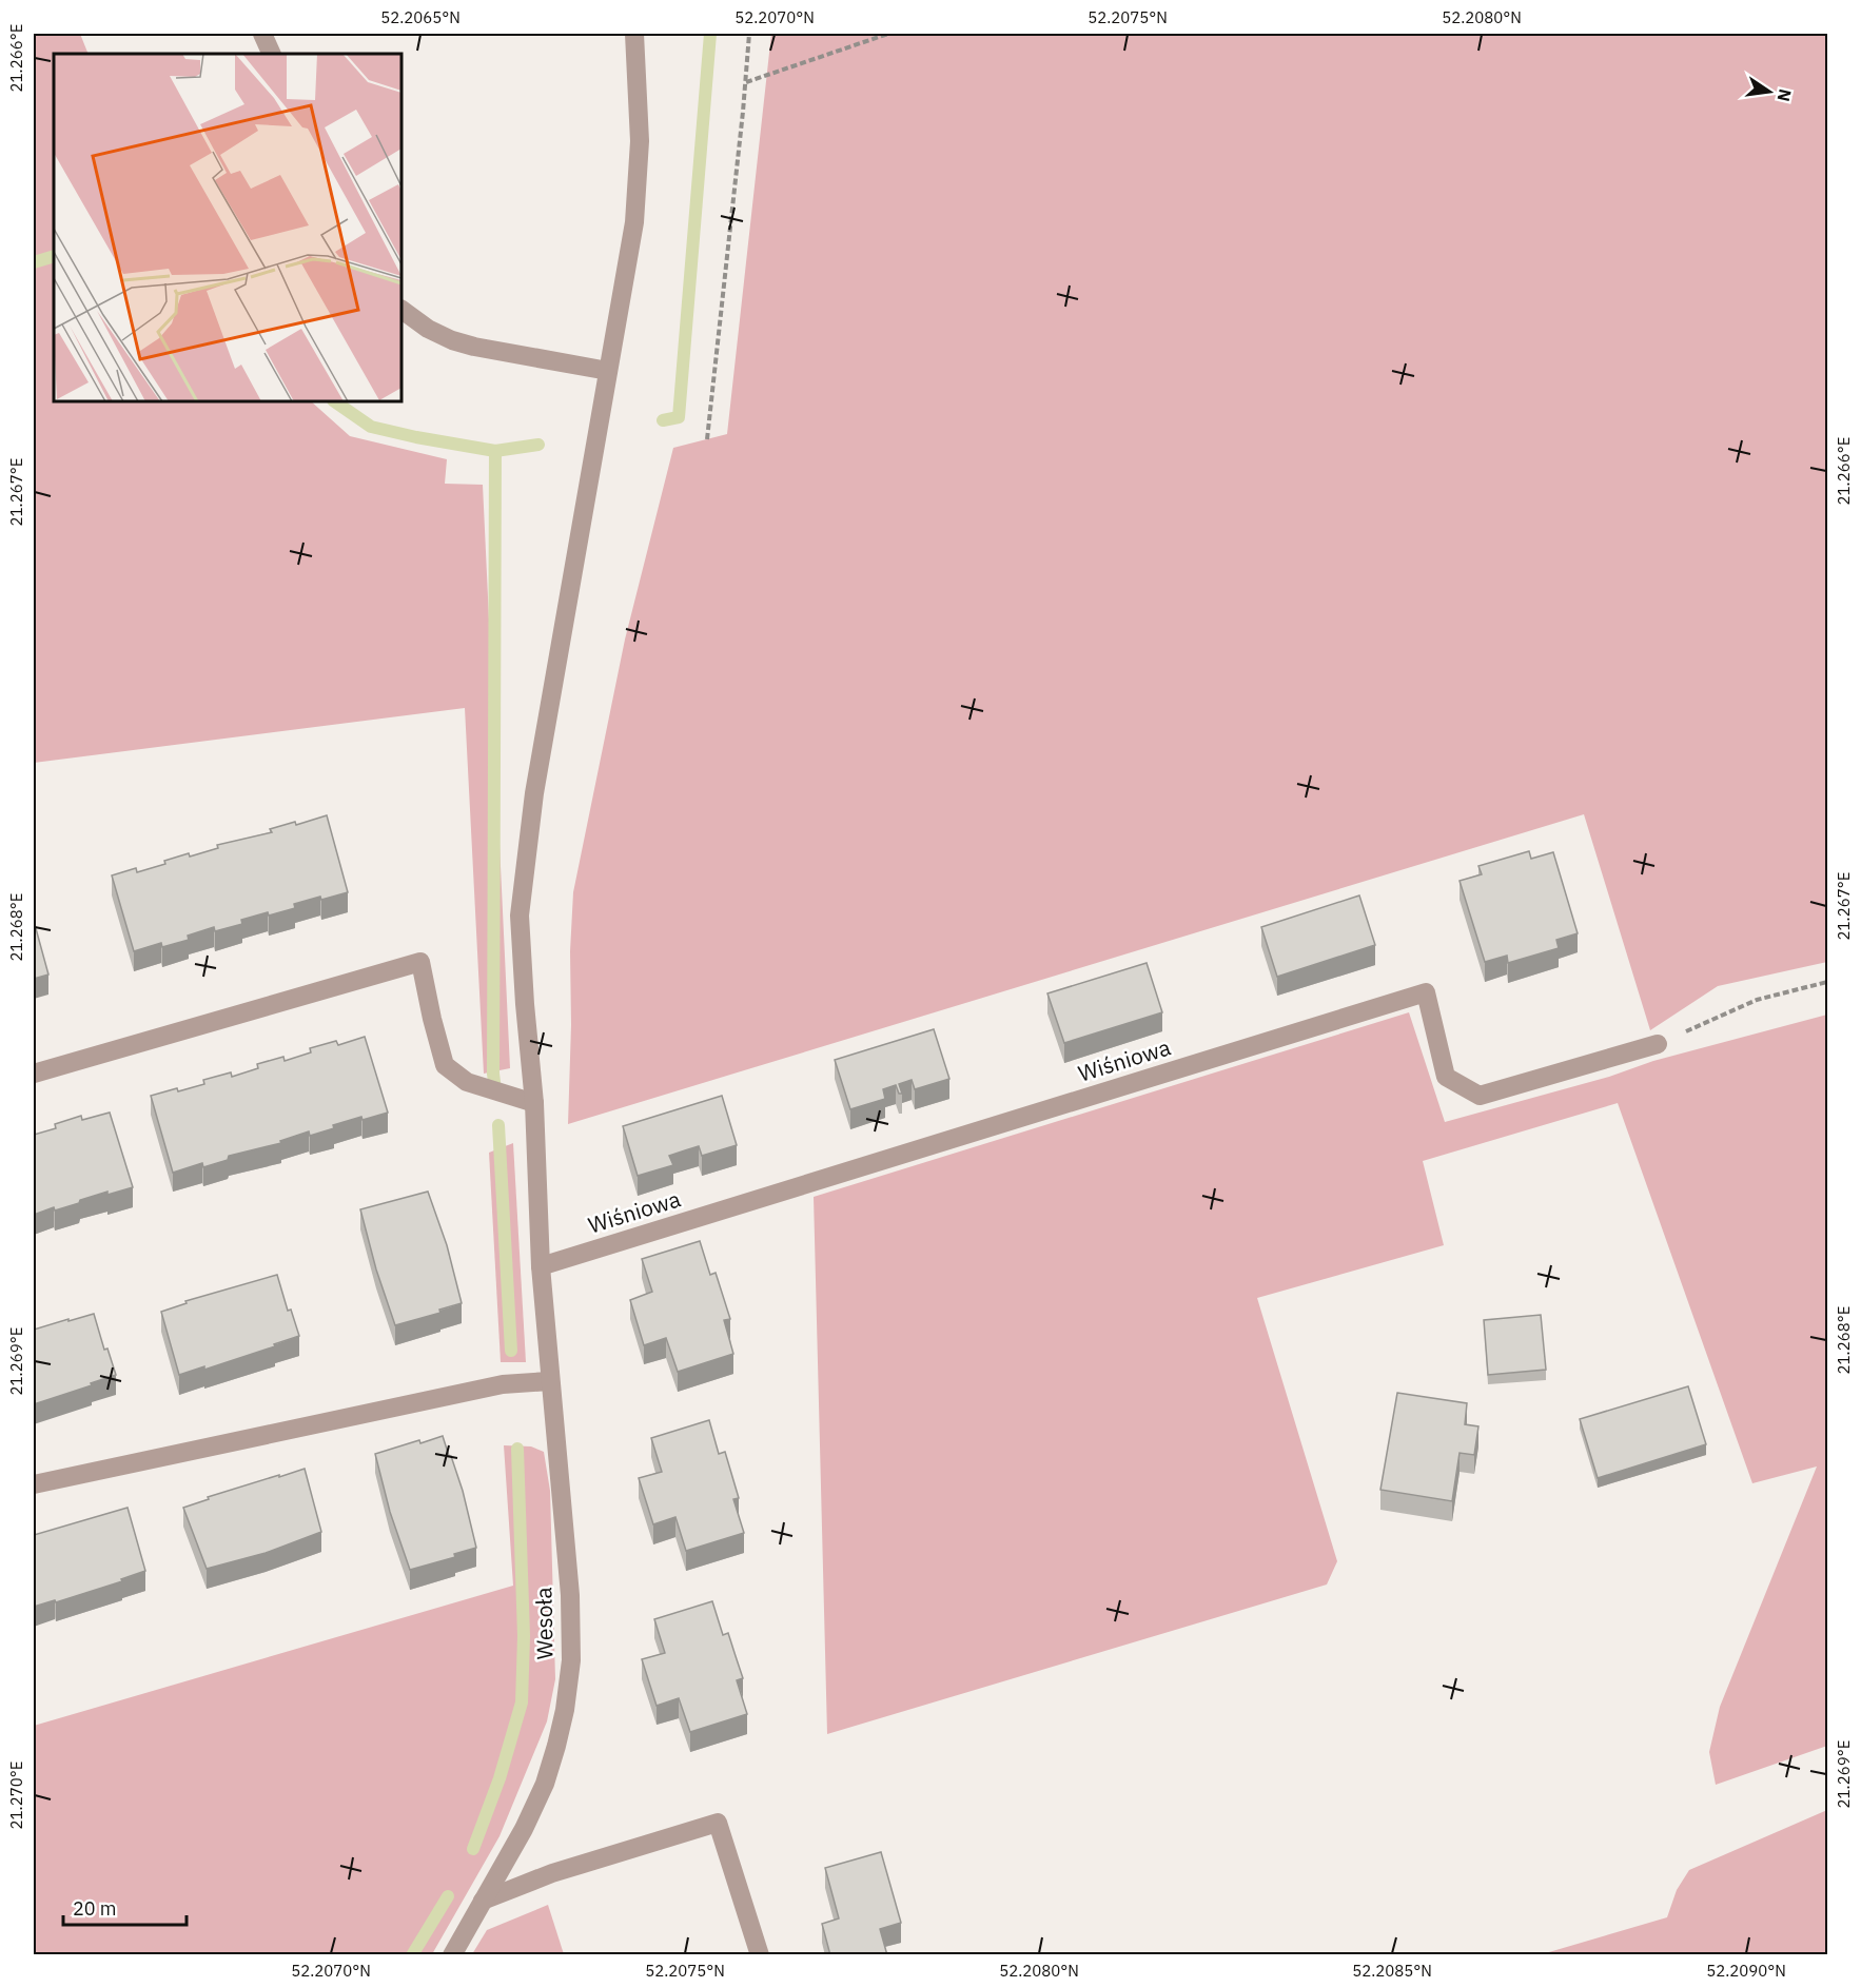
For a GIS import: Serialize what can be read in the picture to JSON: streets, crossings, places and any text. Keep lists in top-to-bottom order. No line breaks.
{"streets":{"street":["Wiśniowa","Wesoła"]},"crossings":[["Wiśniowa","Wesoła"]],"scale_bar":"20 m","north":"right","coordinates":["52.2065°N","52.2070°N","52.2075°N","52.2080°N","21.266°E","21.267°E","21.268°E","21.269°E","21.270°E","52.2085°N","52.2090°N"]}
